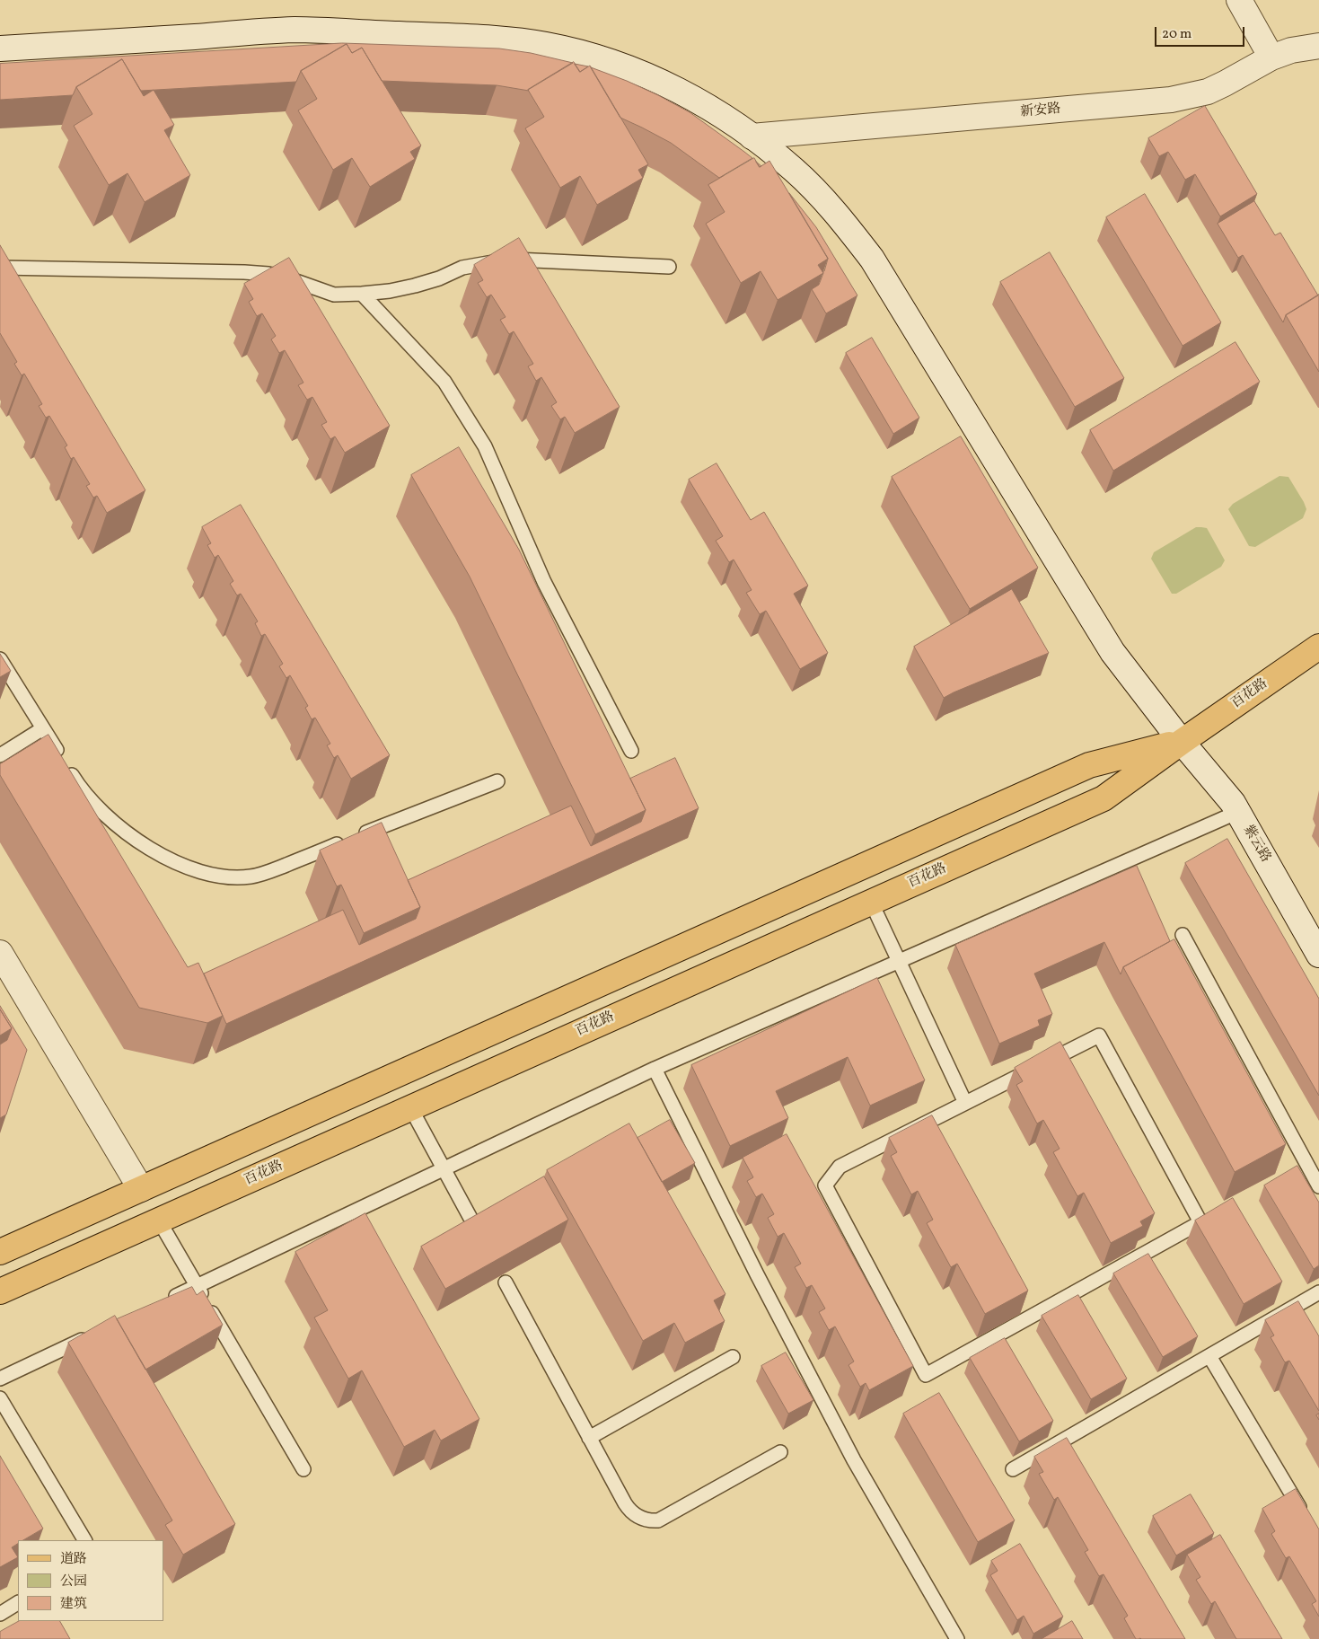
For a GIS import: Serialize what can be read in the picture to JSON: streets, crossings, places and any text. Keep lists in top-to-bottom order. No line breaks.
{"streets":{"main road":["百花路"],"street":["新安路","紫云路"]},"crossings":[["新安路","紫云路"],["百花路","紫云路"]],"legend":["道路","公园","建筑"],"scale_bar":"20 m"}
